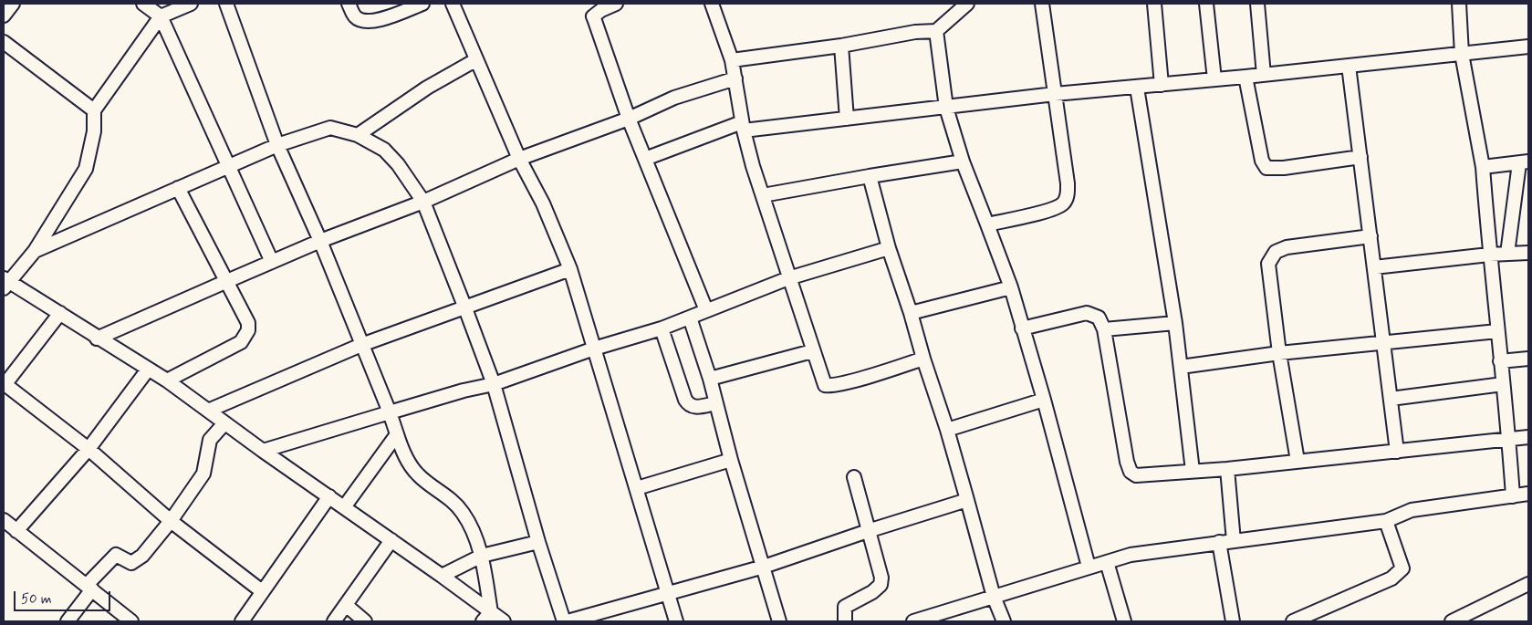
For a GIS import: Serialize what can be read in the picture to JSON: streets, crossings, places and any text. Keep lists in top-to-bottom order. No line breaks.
{"scale_bar":"50 m"}
